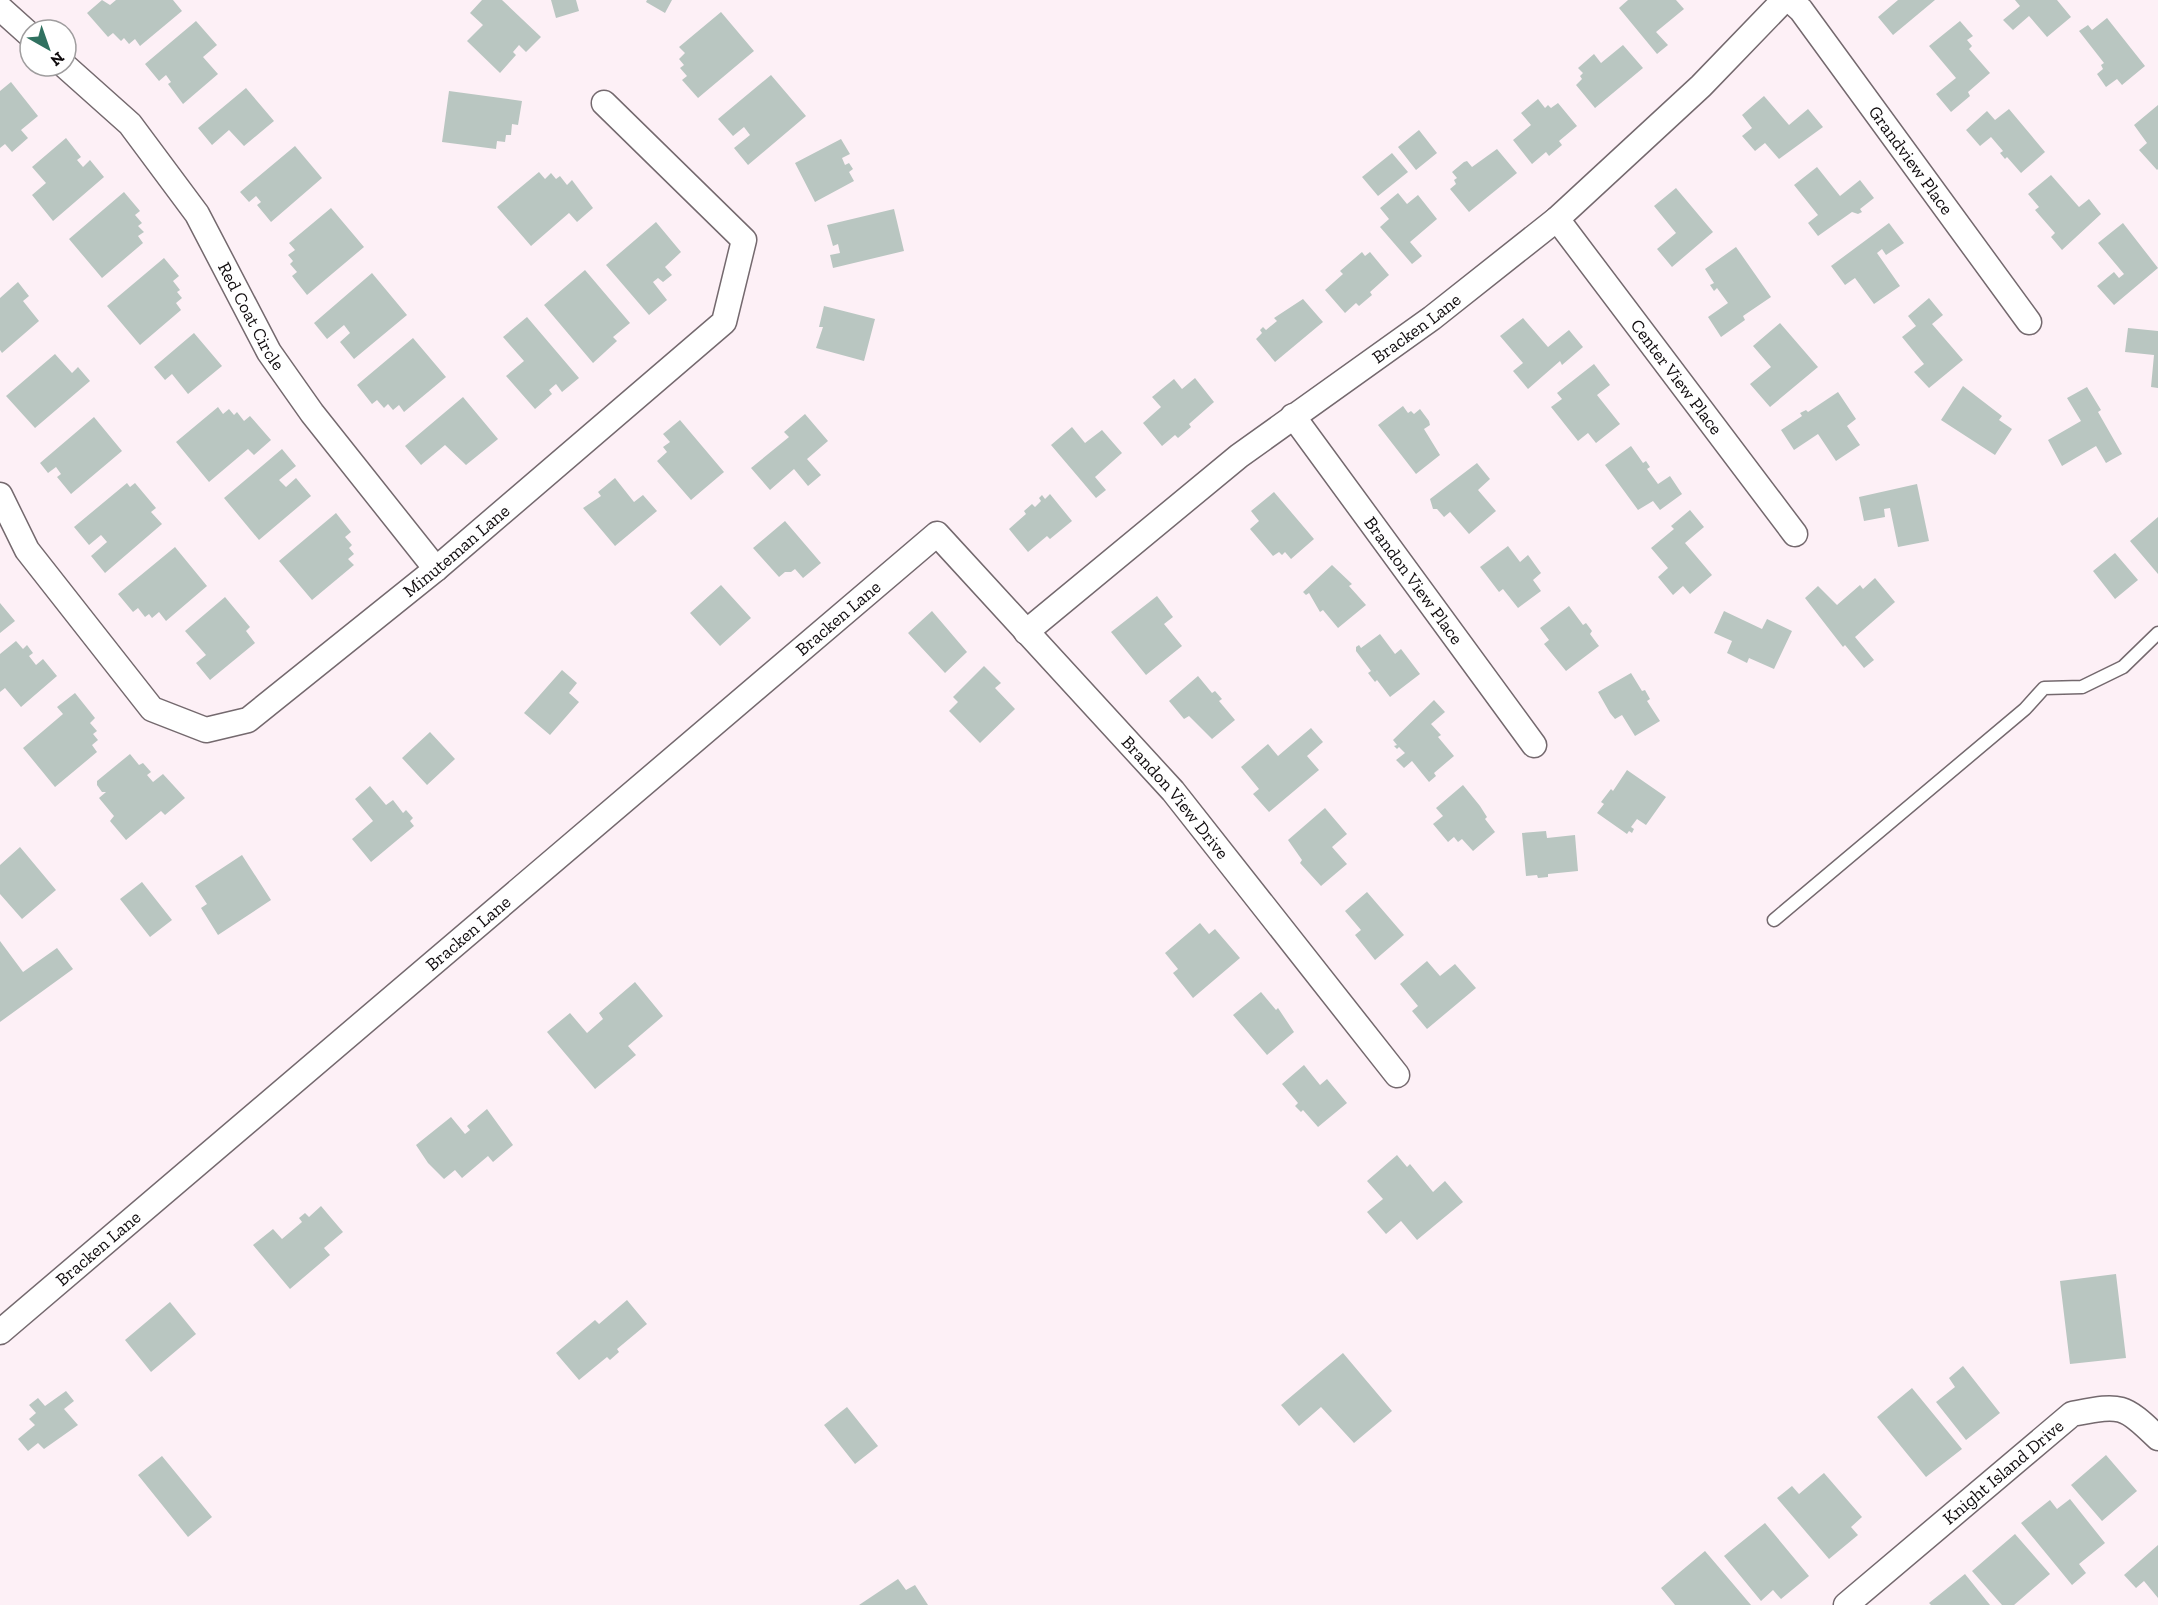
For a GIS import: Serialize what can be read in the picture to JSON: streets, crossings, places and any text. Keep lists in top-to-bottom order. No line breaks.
{"streets":{"street":["Grandview Place","Red Coat Circle","Bracken Lane","Center View Place","Minuteman Lane","Brandon View Place","Brandon View Drive","Knight Island Drive"]},"crossings":[["Red Coat Circle","Minuteman Lane"],["Bracken Lane","Center View Place"],["Bracken Lane","Brandon View Place"],["Bracken Lane","Brandon View Drive"]],"north":"bottom right"}
